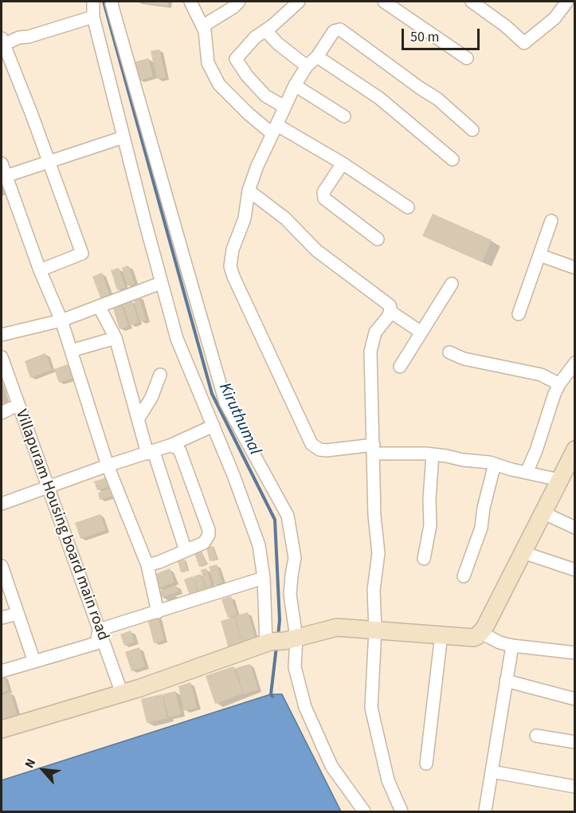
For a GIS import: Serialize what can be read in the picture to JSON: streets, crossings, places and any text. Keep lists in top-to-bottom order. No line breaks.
{"streets":{"street":["Villapuram Housing board main road"]},"water":["Kiruthumal"],"scale_bar":"50 m","north":"top left"}
